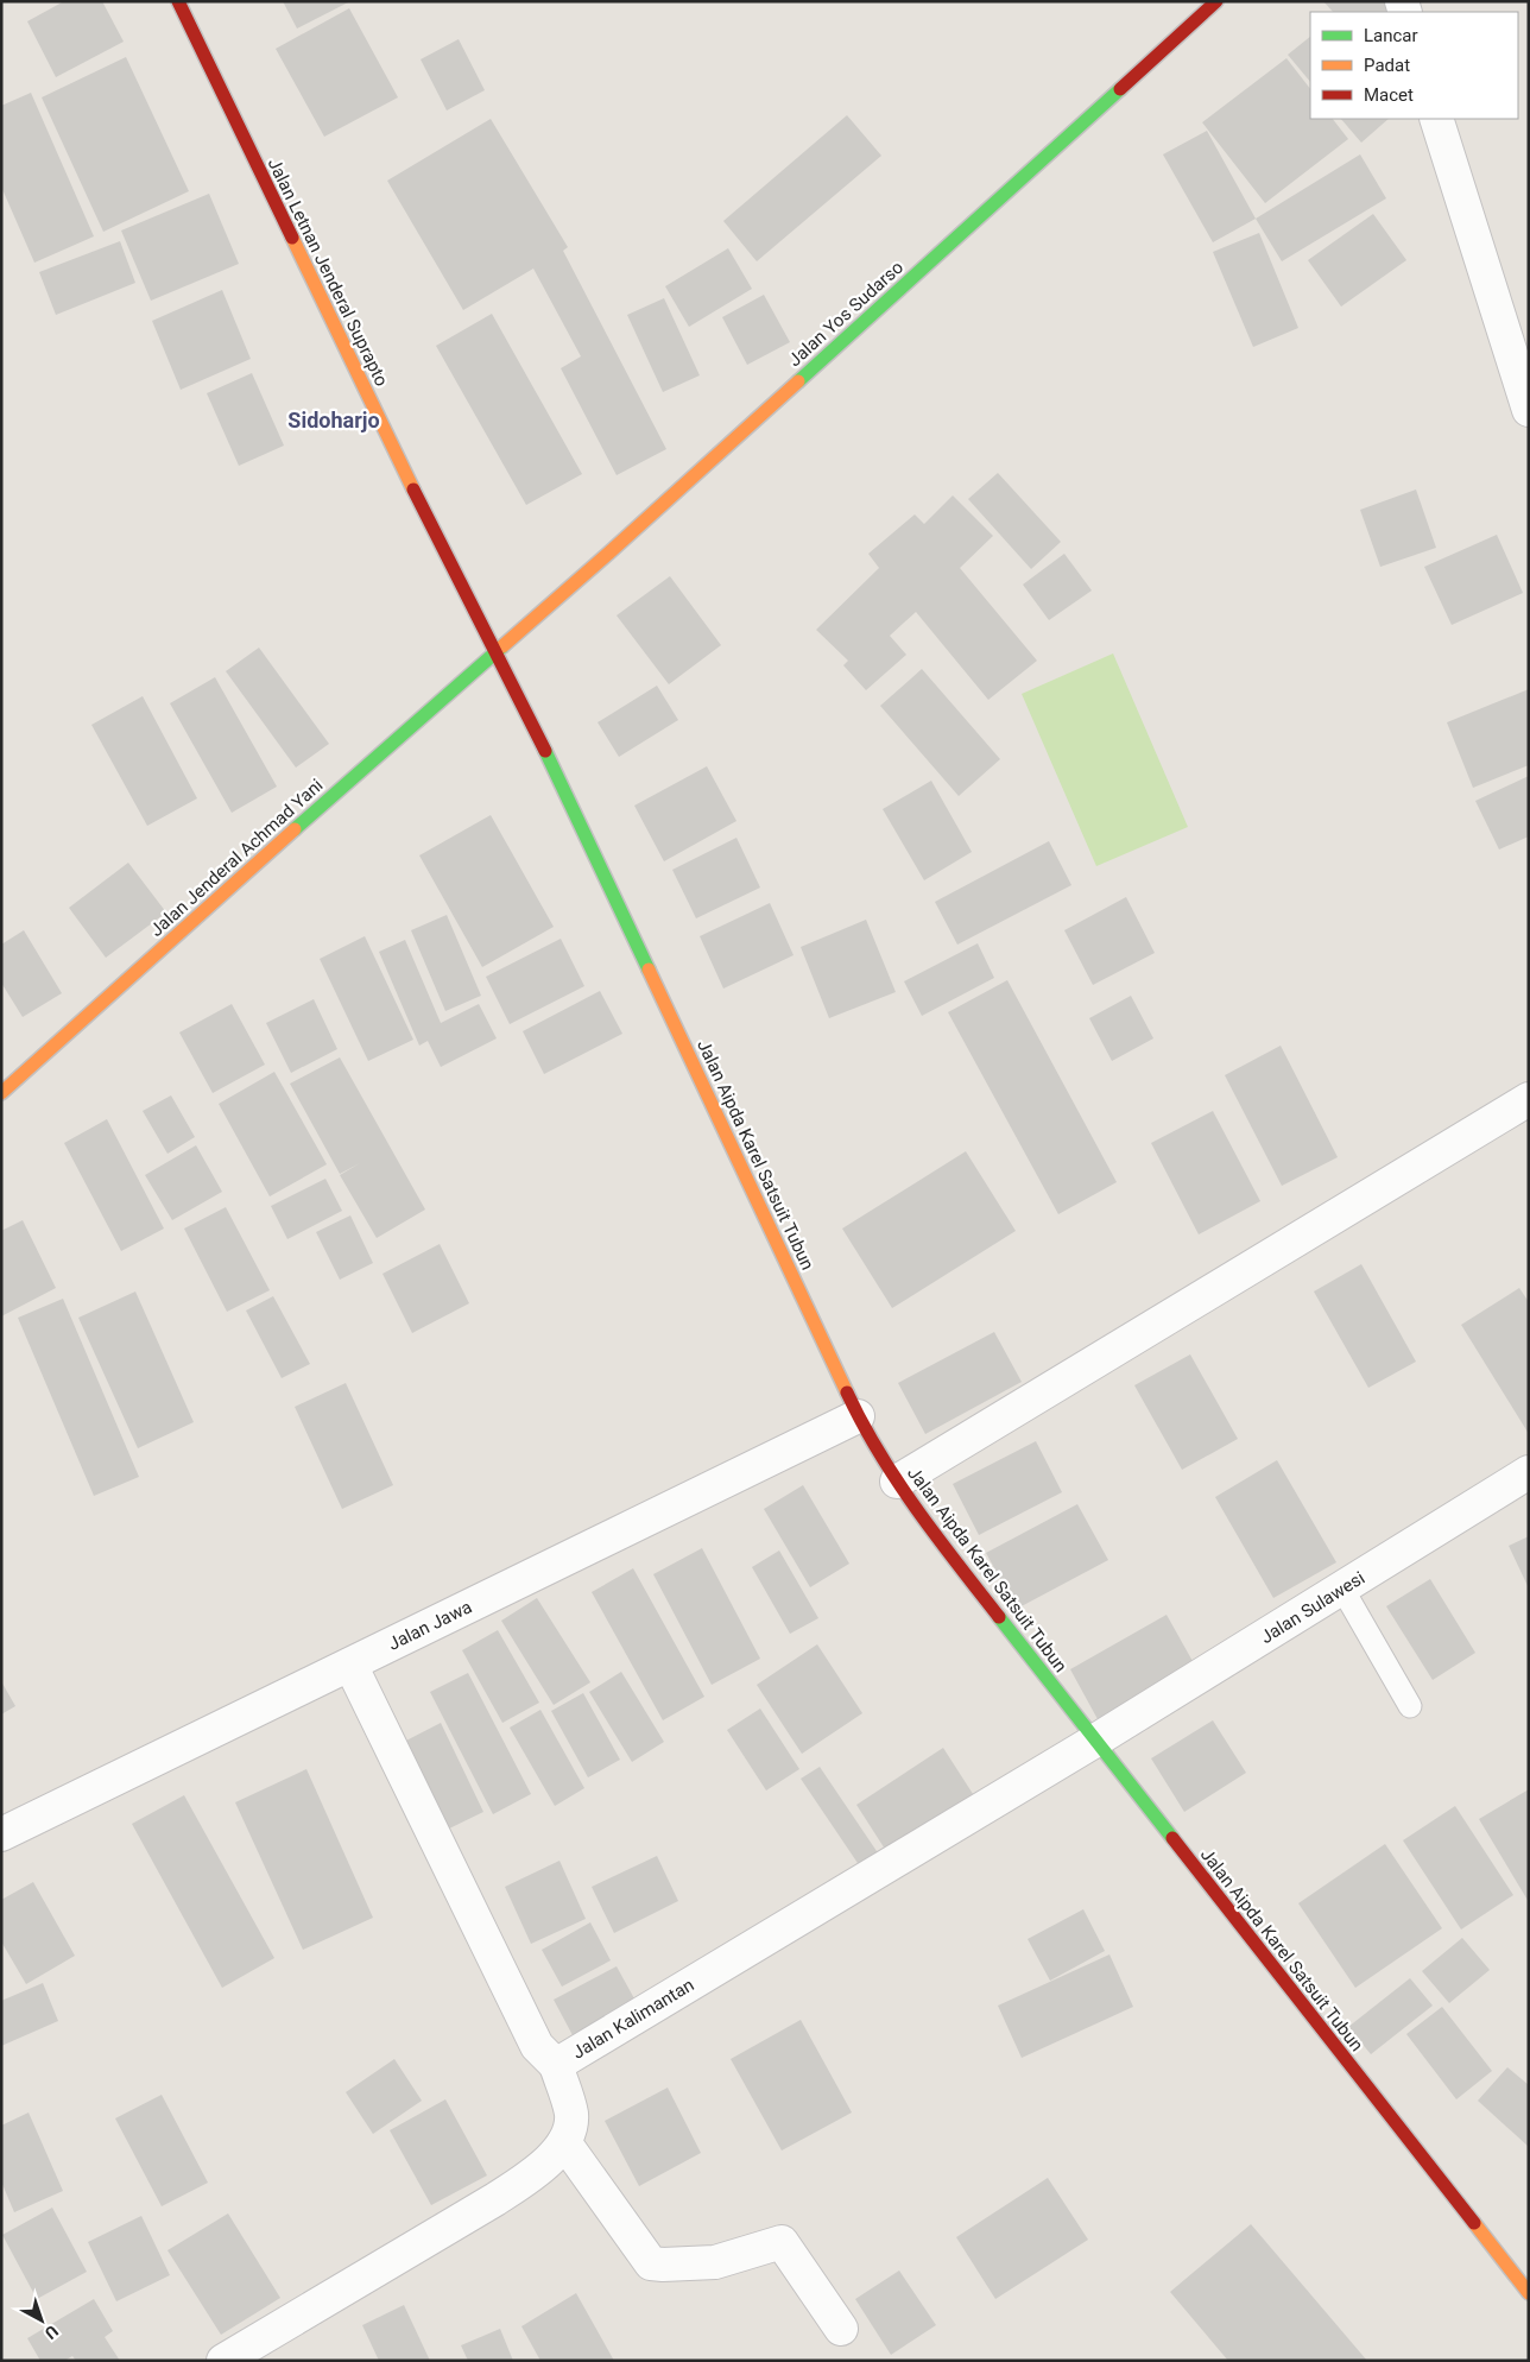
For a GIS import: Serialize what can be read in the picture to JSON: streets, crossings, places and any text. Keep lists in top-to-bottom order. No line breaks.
{"streets":{"main road":["Jalan Letnan Jenderal Suprapto","Jalan Yos Sudarso","Jalan Jenderal Achmad Yani","Jalan Aipda Karel Satsuit Tubun"],"street":["Jalan Sulawesi","Jalan Jawa","Jalan Kalimantan"]},"crossings":[["Jalan Letnan Jenderal Suprapto","Jalan Yos Sudarso"],["Jalan Letnan Jenderal Suprapto","Jalan Jenderal Achmad Yani"],["Jalan Letnan Jenderal Suprapto","Jalan Aipda Karel Satsuit Tubun"],["Jalan Yos Sudarso","Jalan Jenderal Achmad Yani"],["Jalan Yos Sudarso","Jalan Aipda Karel Satsuit Tubun"],["Jalan Jenderal Achmad Yani","Jalan Aipda Karel Satsuit Tubun"],["Jalan Aipda Karel Satsuit Tubun","Jalan Sulawesi"],["Jalan Aipda Karel Satsuit Tubun","Jalan Jawa"],["Jalan Aipda Karel Satsuit Tubun","Jalan Kalimantan"],["Jalan Sulawesi","Jalan Kalimantan"]],"districts":["Sidoharjo"],"legend":["Lancar","Padat","Macet"],"north":"bottom right"}
